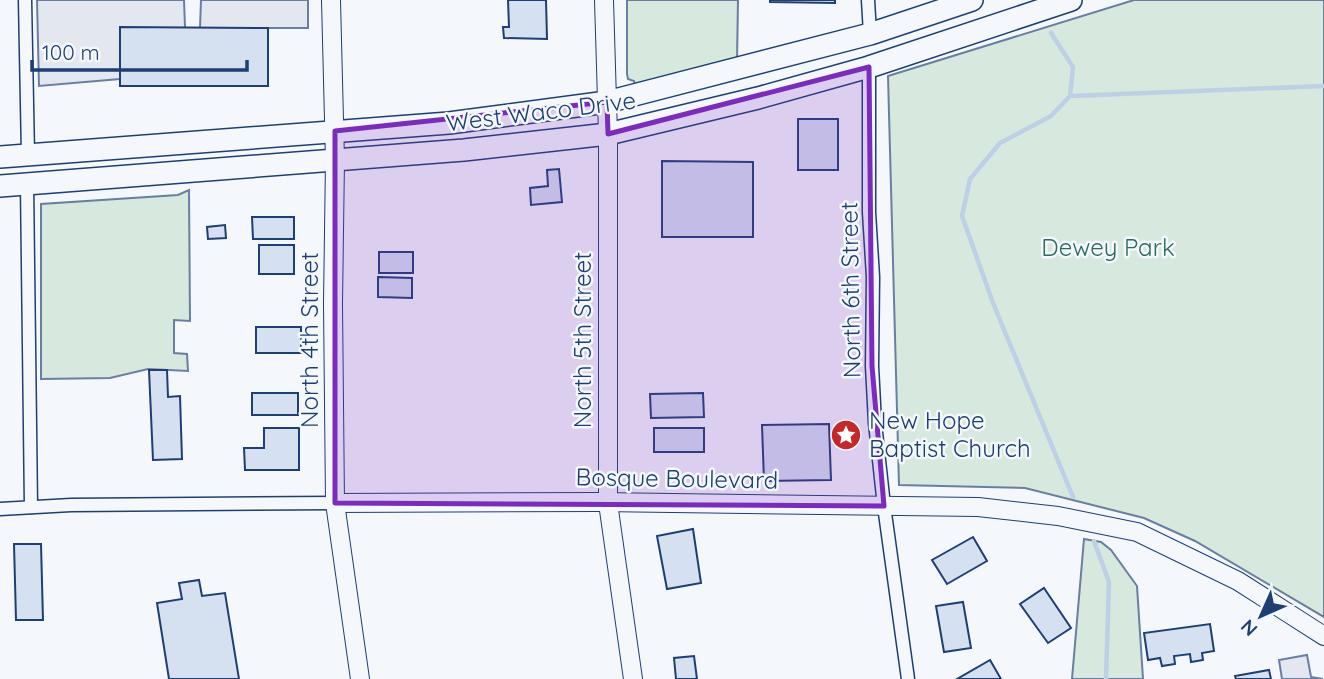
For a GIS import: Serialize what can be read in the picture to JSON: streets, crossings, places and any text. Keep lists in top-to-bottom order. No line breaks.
{"streets":{"main road":["West Waco Drive","North 4th Street","North 5th Street","Bosque Boulevard"],"street":["North 6th Street"]},"crossings":[["West Waco Drive","North 6th Street"],["West Waco Drive","North 4th Street"],["West Waco Drive","North 5th Street"],["North 6th Street","Bosque Boulevard"],["North 4th Street","Bosque Boulevard"],["North 5th Street","Bosque Boulevard"]],"parks":["Dewey Park"],"places":{"place":["New Hope Baptist Church"]},"scale_bar":"100 m","north":"bottom left"}
